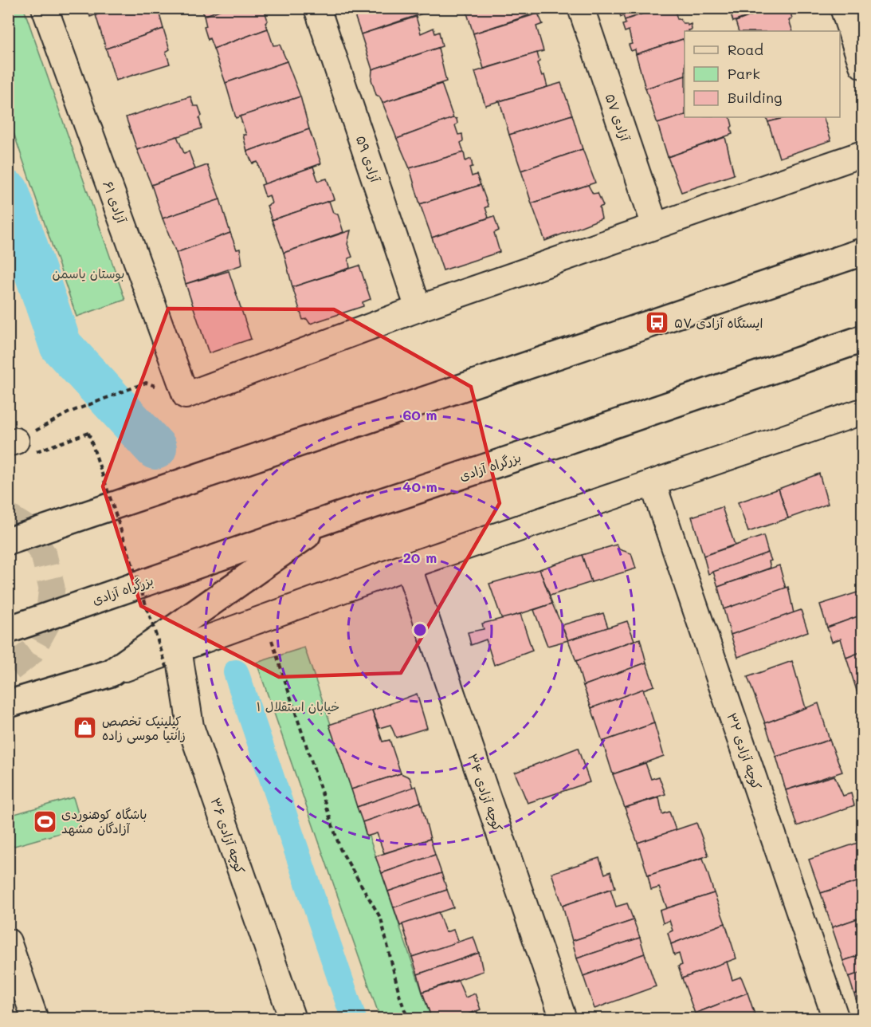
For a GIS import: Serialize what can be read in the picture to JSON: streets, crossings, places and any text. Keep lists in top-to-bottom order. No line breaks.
{"streets":{"highway":["بزرگراه آزادی"],"street":["آزادی ۵۷","آزادی ۵۹","آزادی ۶۱","کوچه آزادی ۳۲","کوچه آزادی ۳۴","کوچه آزادی ۳۶"]},"crossings":[["آزادی ۵۹","آزادی ۶۱"]],"parks":["بوستان یاسمن","خیابان استقلال ۱"],"places":{"bus stop":["ایستگاه آزادی ۵۷"],"shop":["کیلینیک تخصص زانتیا موسی زاده"],"sports":["باشگاه کوهنوردی آزادگان مشهد"]},"legend":["Road","Park","Building"],"rings":["60 m","40 m","20 m"]}
